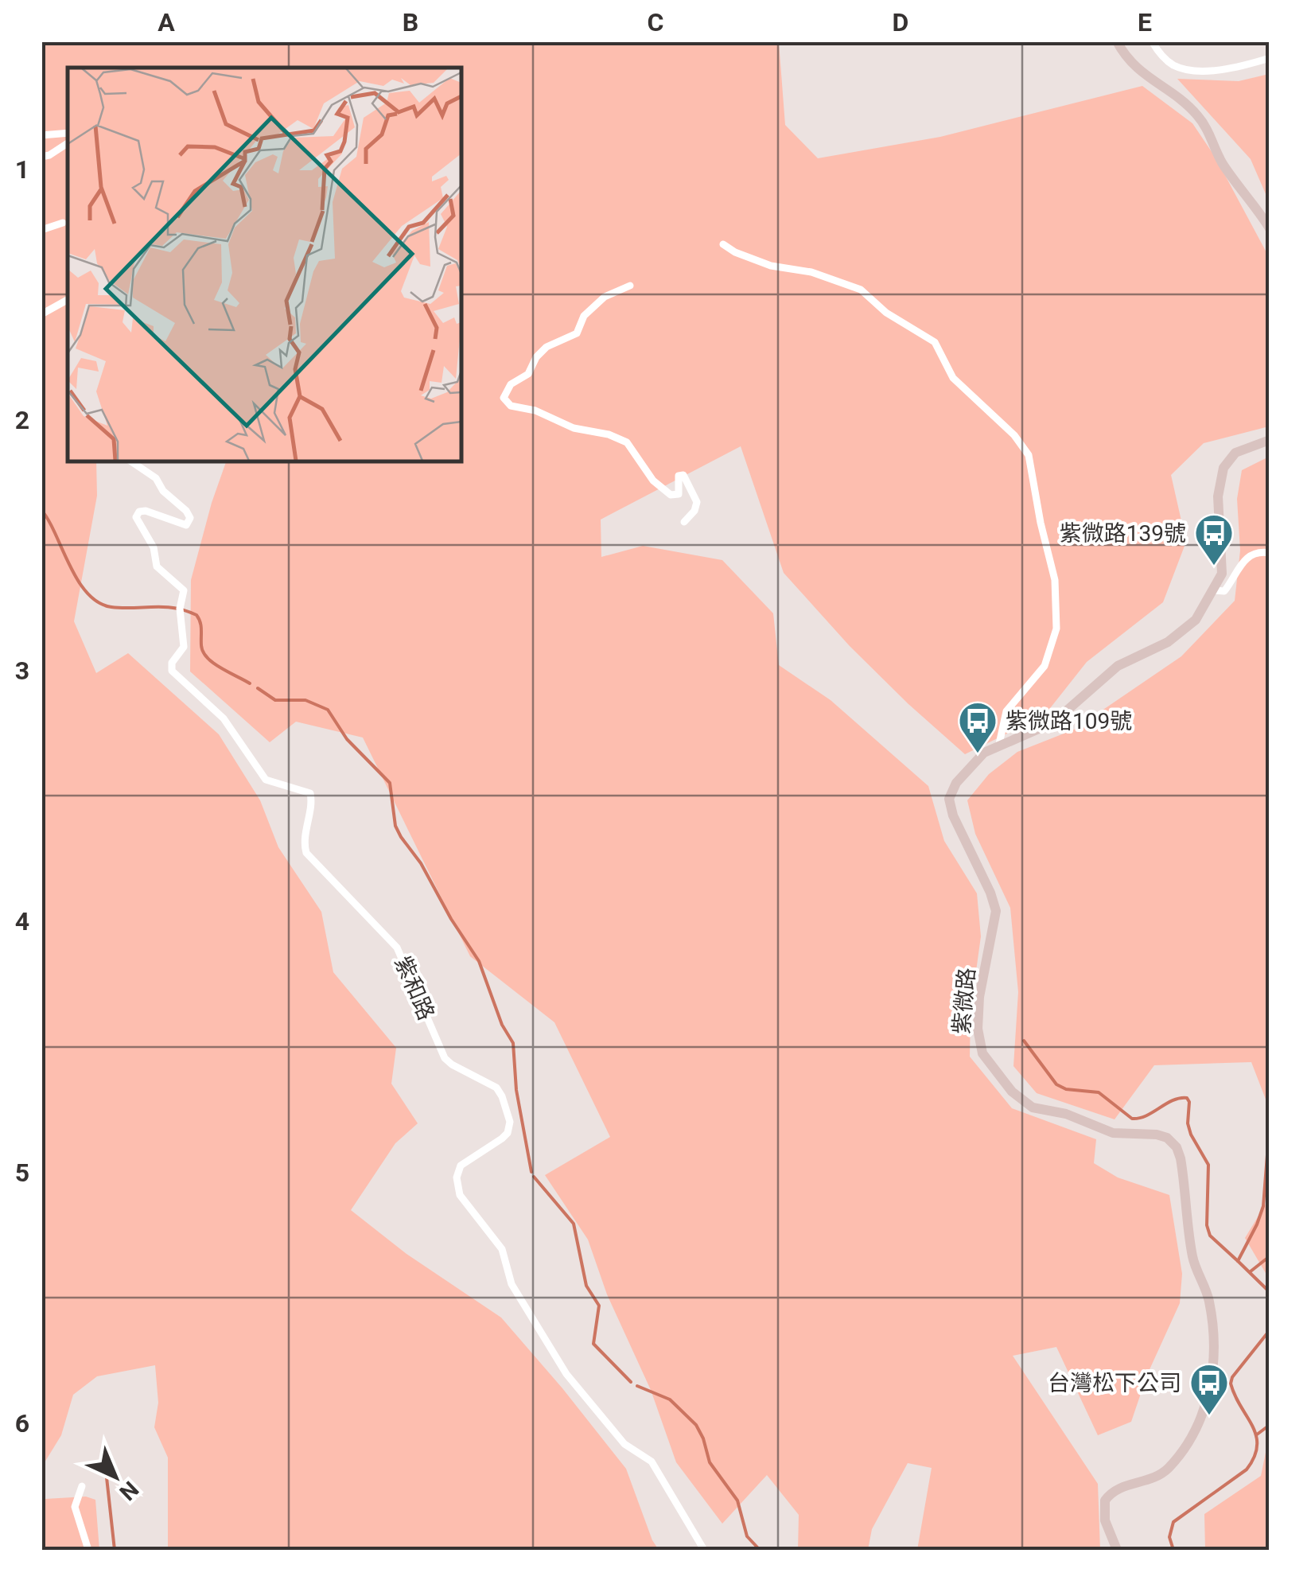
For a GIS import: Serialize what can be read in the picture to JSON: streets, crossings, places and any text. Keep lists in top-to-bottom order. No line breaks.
{"streets":{"street":["紫和路","紫微路"]},"places":{"bus stop":["紫微路139號","紫微路109號","台灣松下公司"]},"north":"bottom right","grid":{"columns":["A","B","C","D","E"],"rows":["1","2","3","4","5","6"]}}
